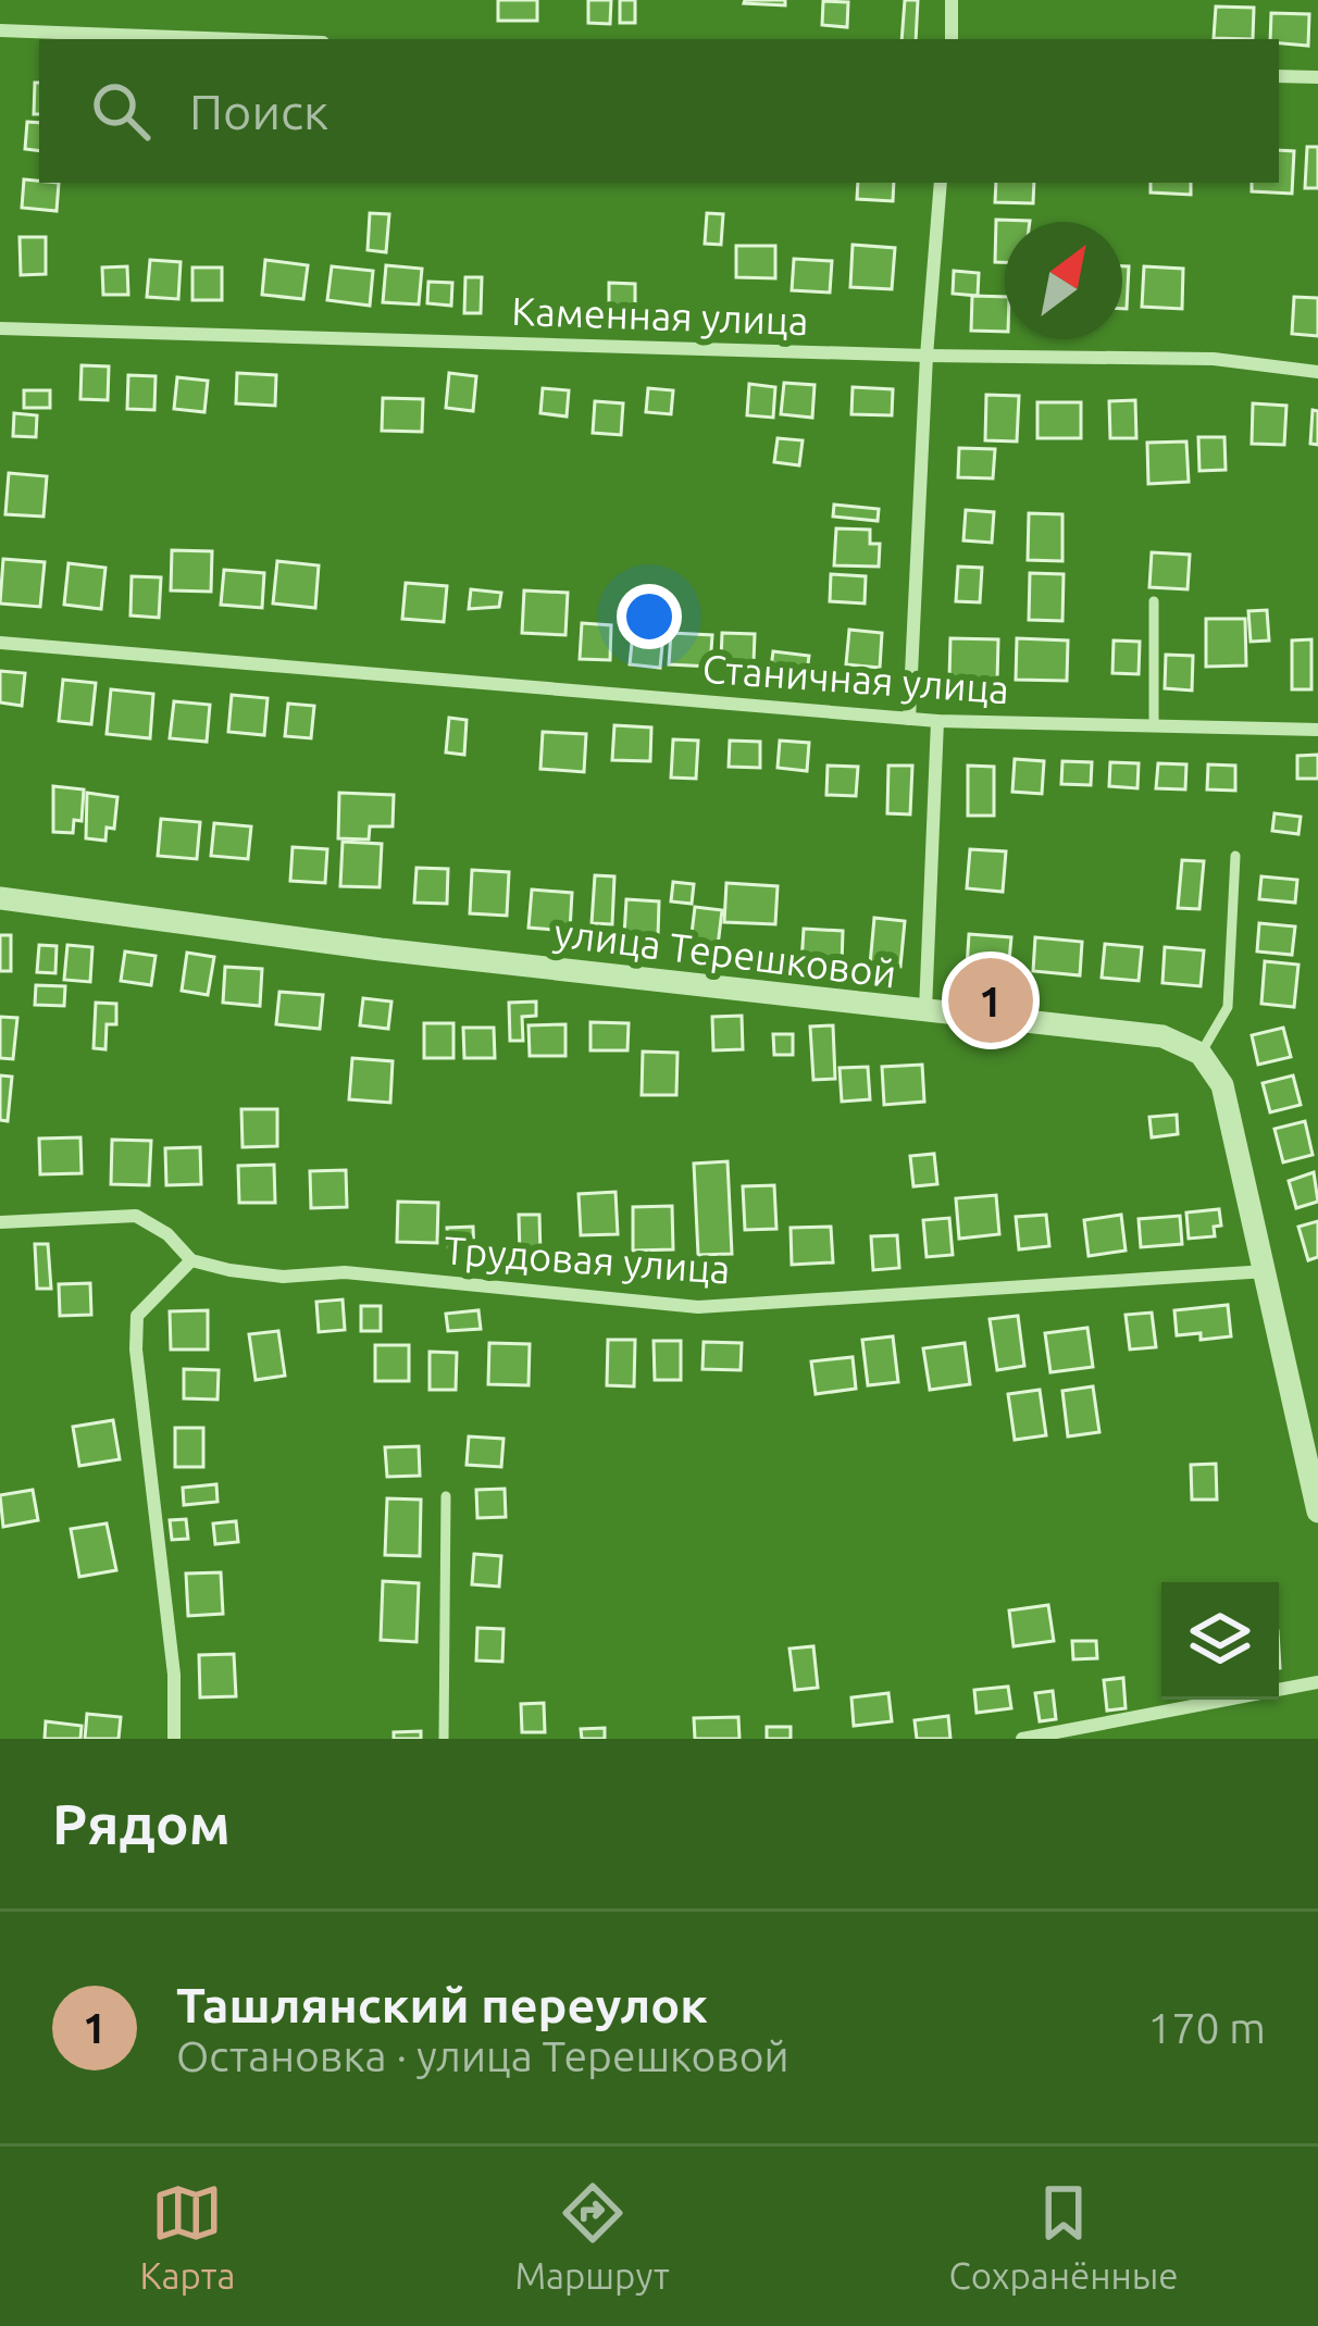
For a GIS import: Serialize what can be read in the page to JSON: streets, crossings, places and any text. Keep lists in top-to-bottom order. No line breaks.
{"streets":{"street":["Каменная улица","Станичная улица","улица Терешковой","Трудовая улица"]},"north":"top right","page":{"search":"Поиск","pins":"1","heading":"Рядом","list":[{"mark":"1","name":"Ташлянский переулок","note":"Остановка · улица Терешковой","value":"170 m"}],"nav":["Карта","Маршрут","Сохранённые"]}}
